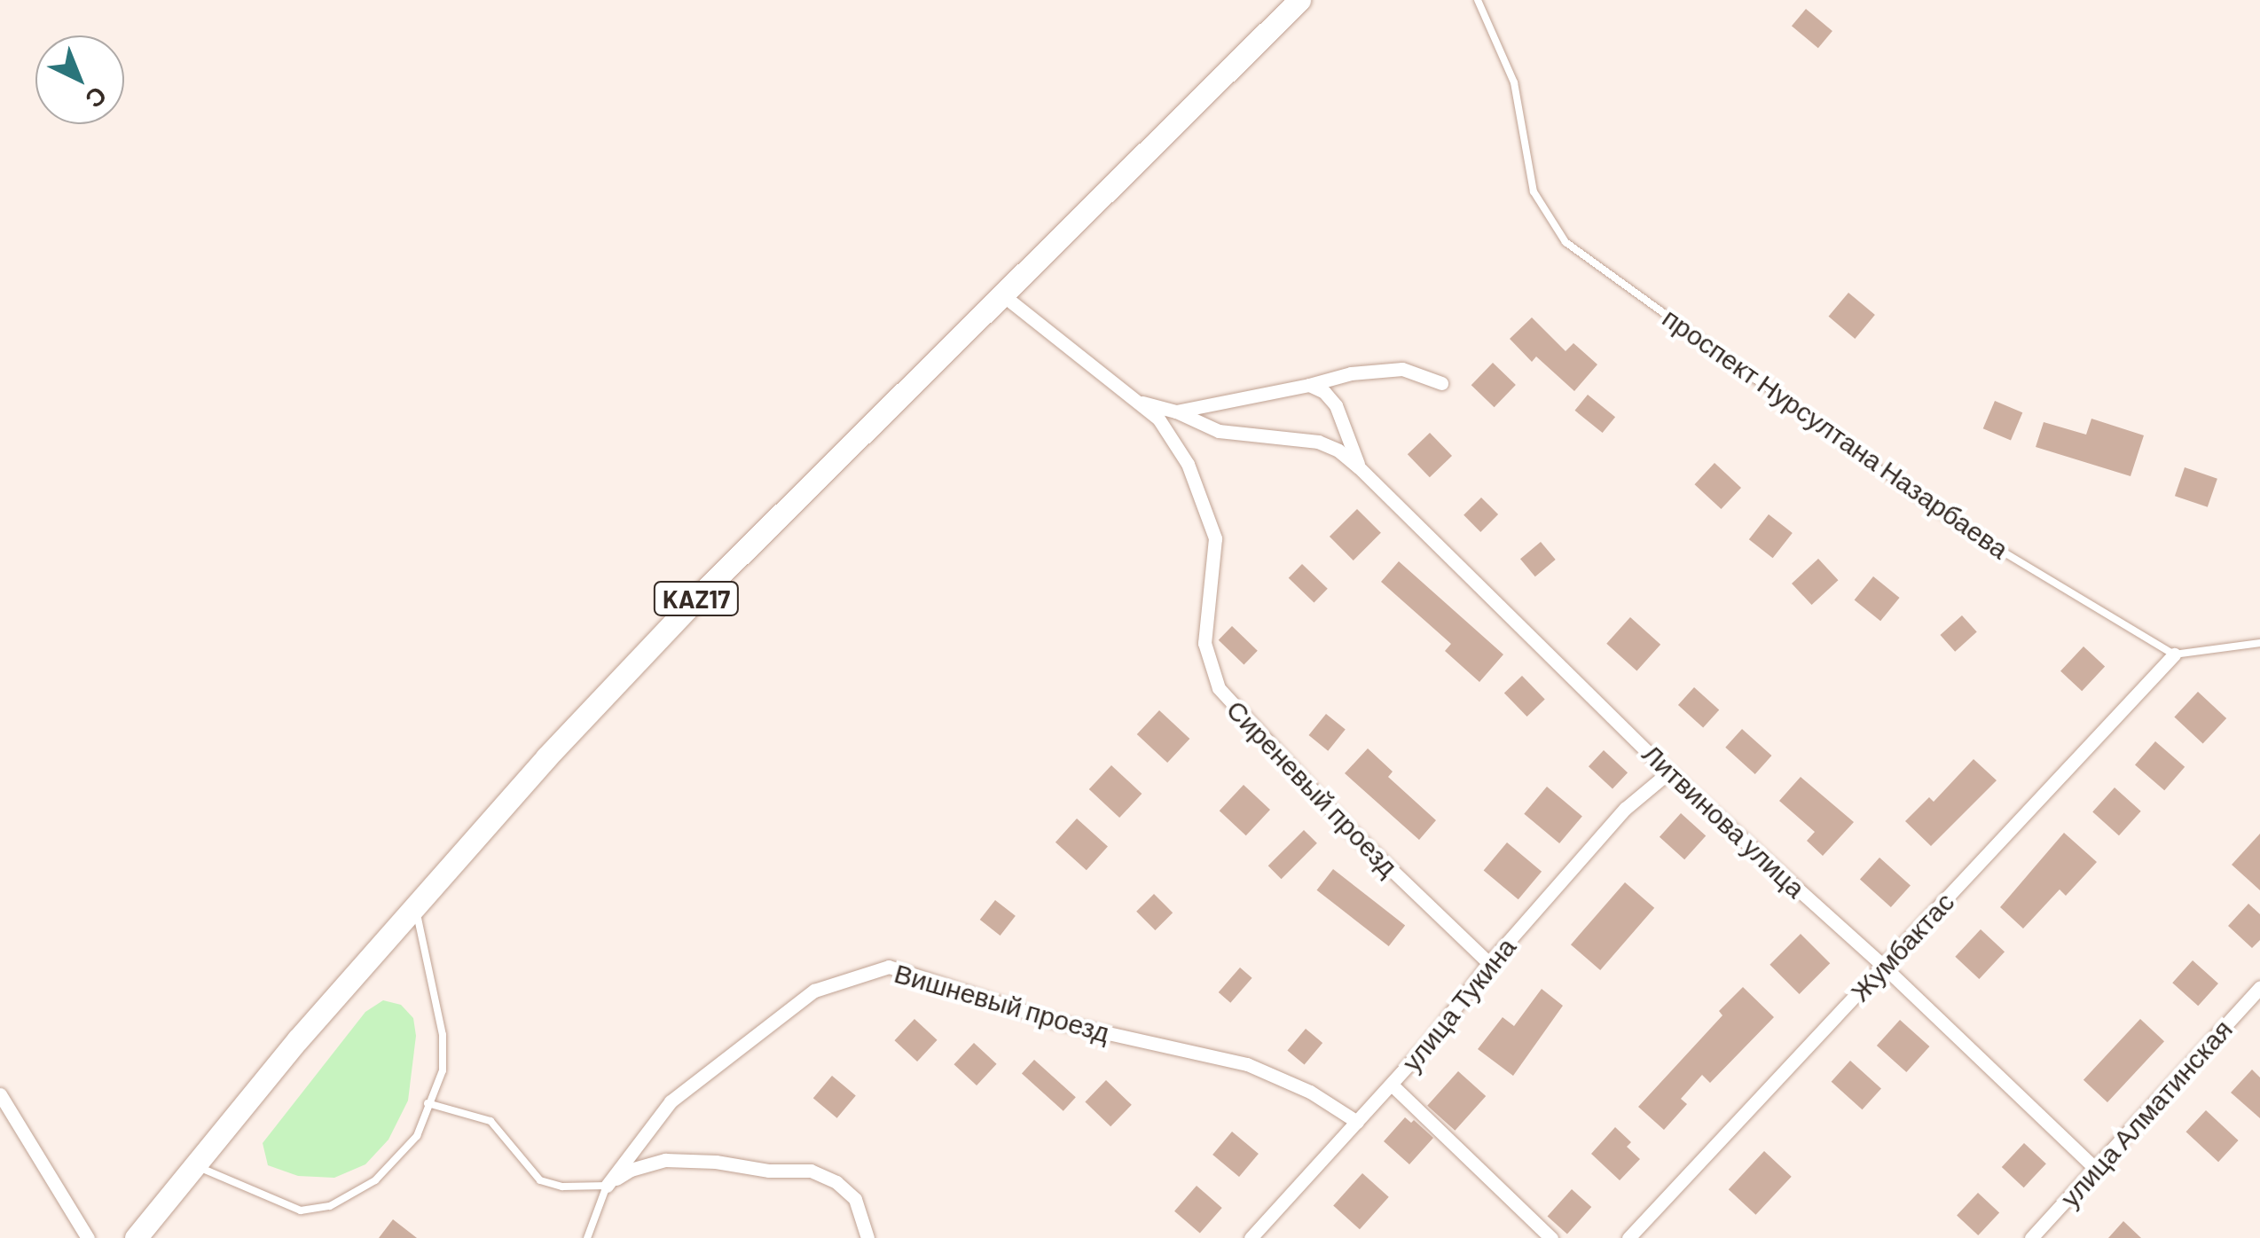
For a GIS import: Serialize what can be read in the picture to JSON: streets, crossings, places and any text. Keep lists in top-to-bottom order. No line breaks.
{"streets":{"main road":["KAZ17"],"street":["Сиреневый проезд","Литвинова улица","Жумбактас","Вишневый проезд","улица Тукина","улица Алматинская"],"lane":["проспект Нурсултана Назарбаева"]},"crossings":[["проспект Нурсултана Назарбаева","Жумбактас"],["KAZ17","Сиреневый проезд"],["Сиреневый проезд","улица Тукина"],["Литвинова улица","Жумбактас"],["Литвинова улица","улица Тукина"],["Литвинова улица","улица Алматинская"],["Вишневый проезд","улица Тукина"]],"north":"bottom right"}
